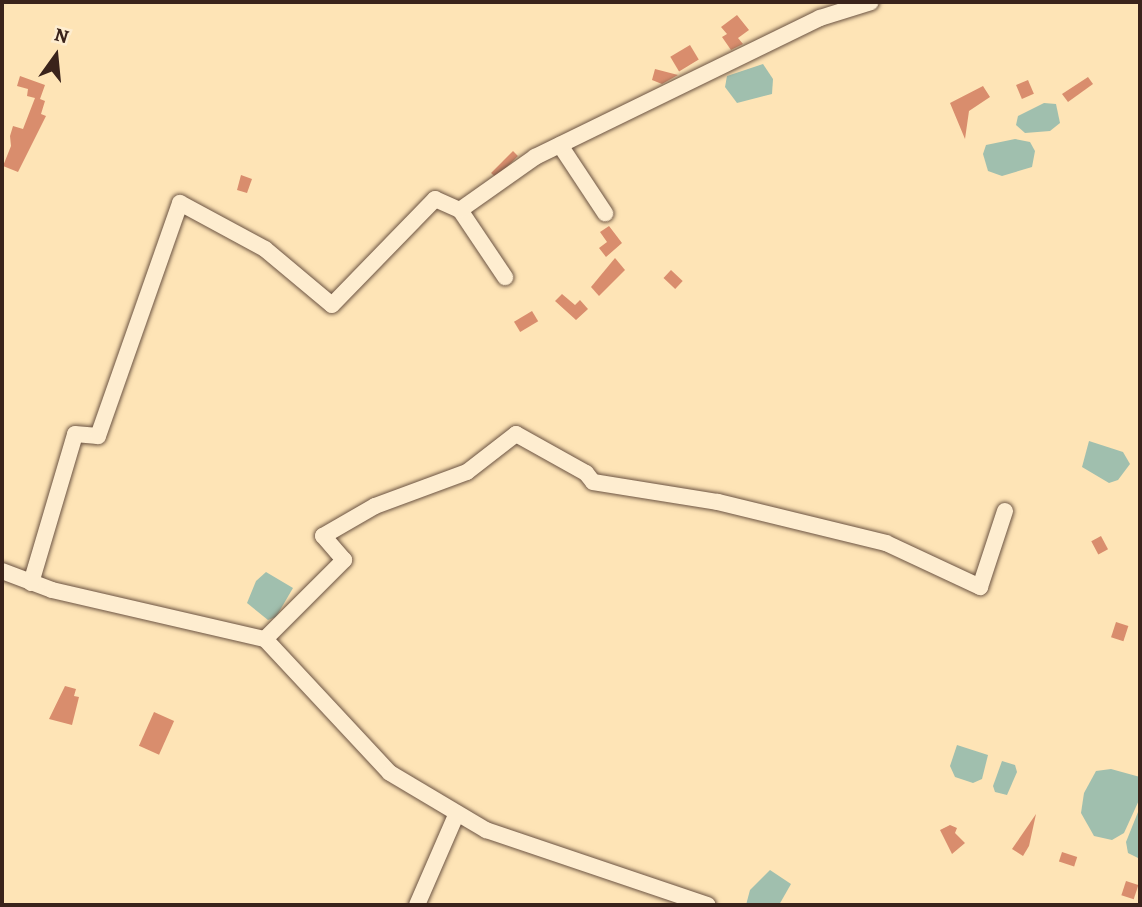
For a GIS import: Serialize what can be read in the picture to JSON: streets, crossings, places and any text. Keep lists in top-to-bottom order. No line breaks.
{"north":"top"}
